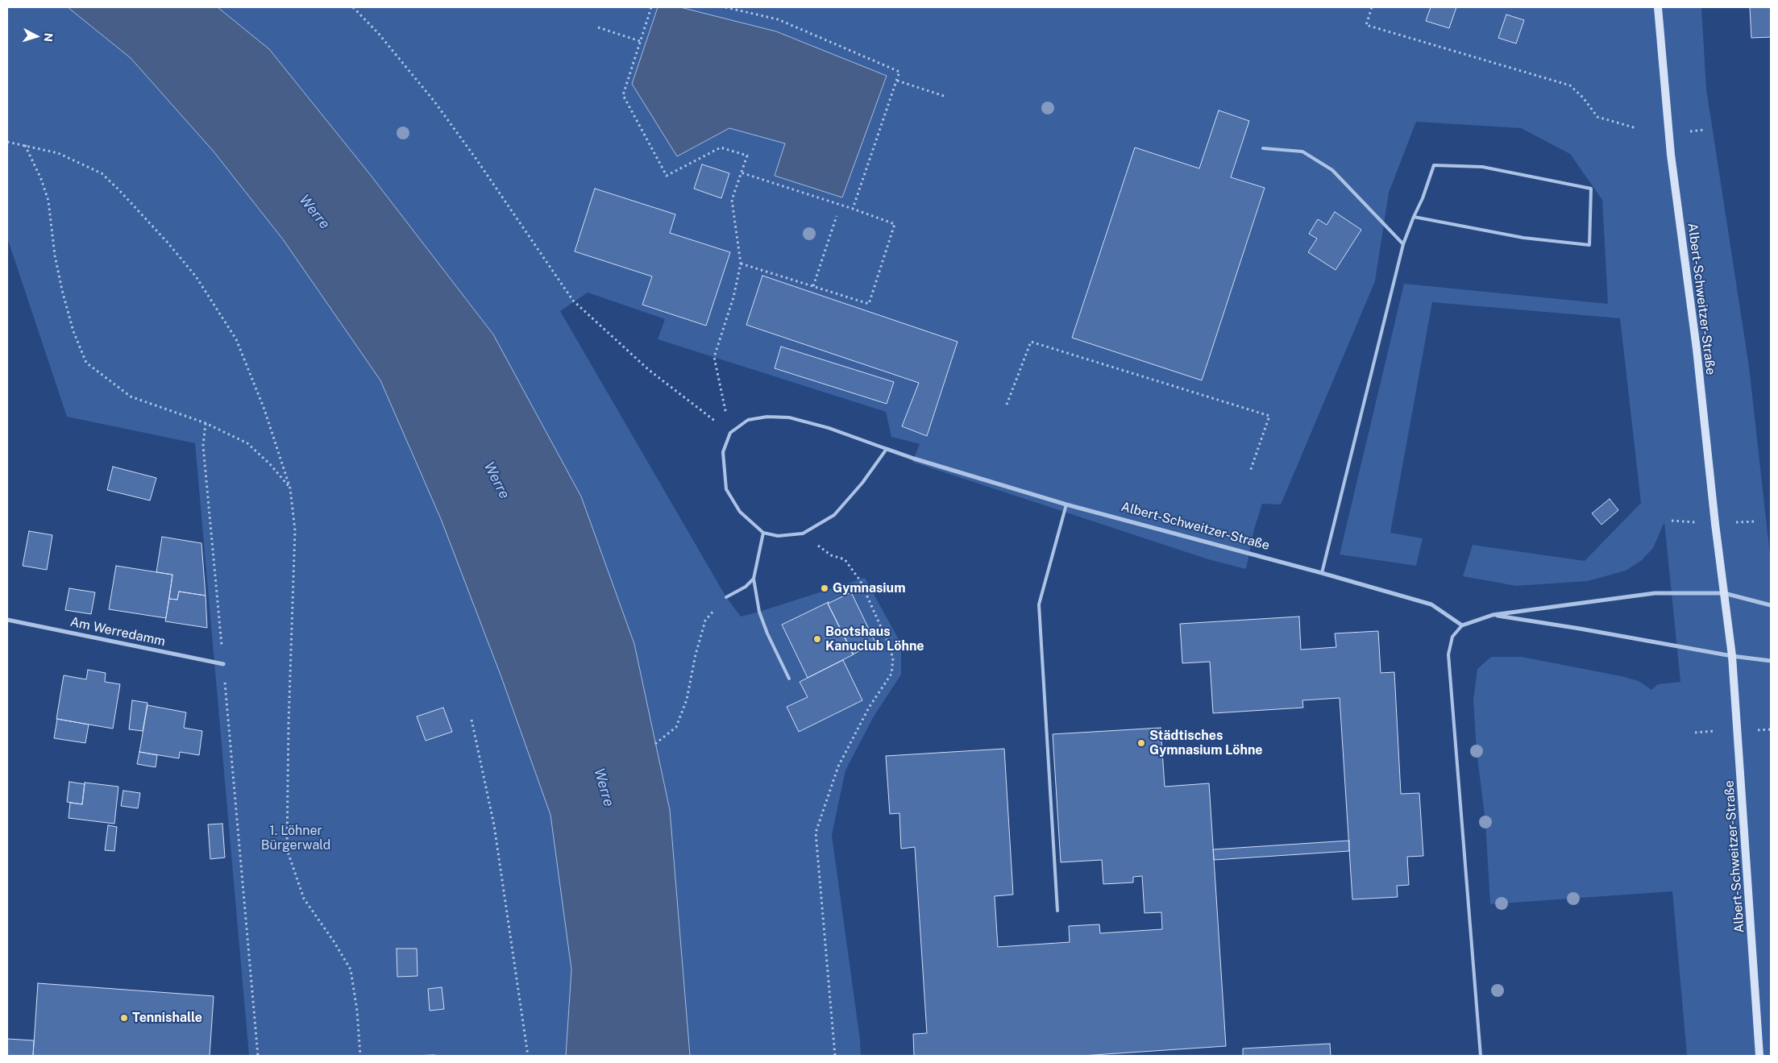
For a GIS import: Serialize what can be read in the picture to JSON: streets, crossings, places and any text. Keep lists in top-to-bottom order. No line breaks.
{"streets":{"main road":["Albert-Schweitzer-Straße"],"street":["Am Werredamm"]},"water":["Werre"],"parks":["1. Löhner Bürgerwald"],"places":["Gymnasium","Bootshaus Kanuclub Löhne","Städtisches Gymnasium Löhne","Tennishalle"],"north":"right"}
